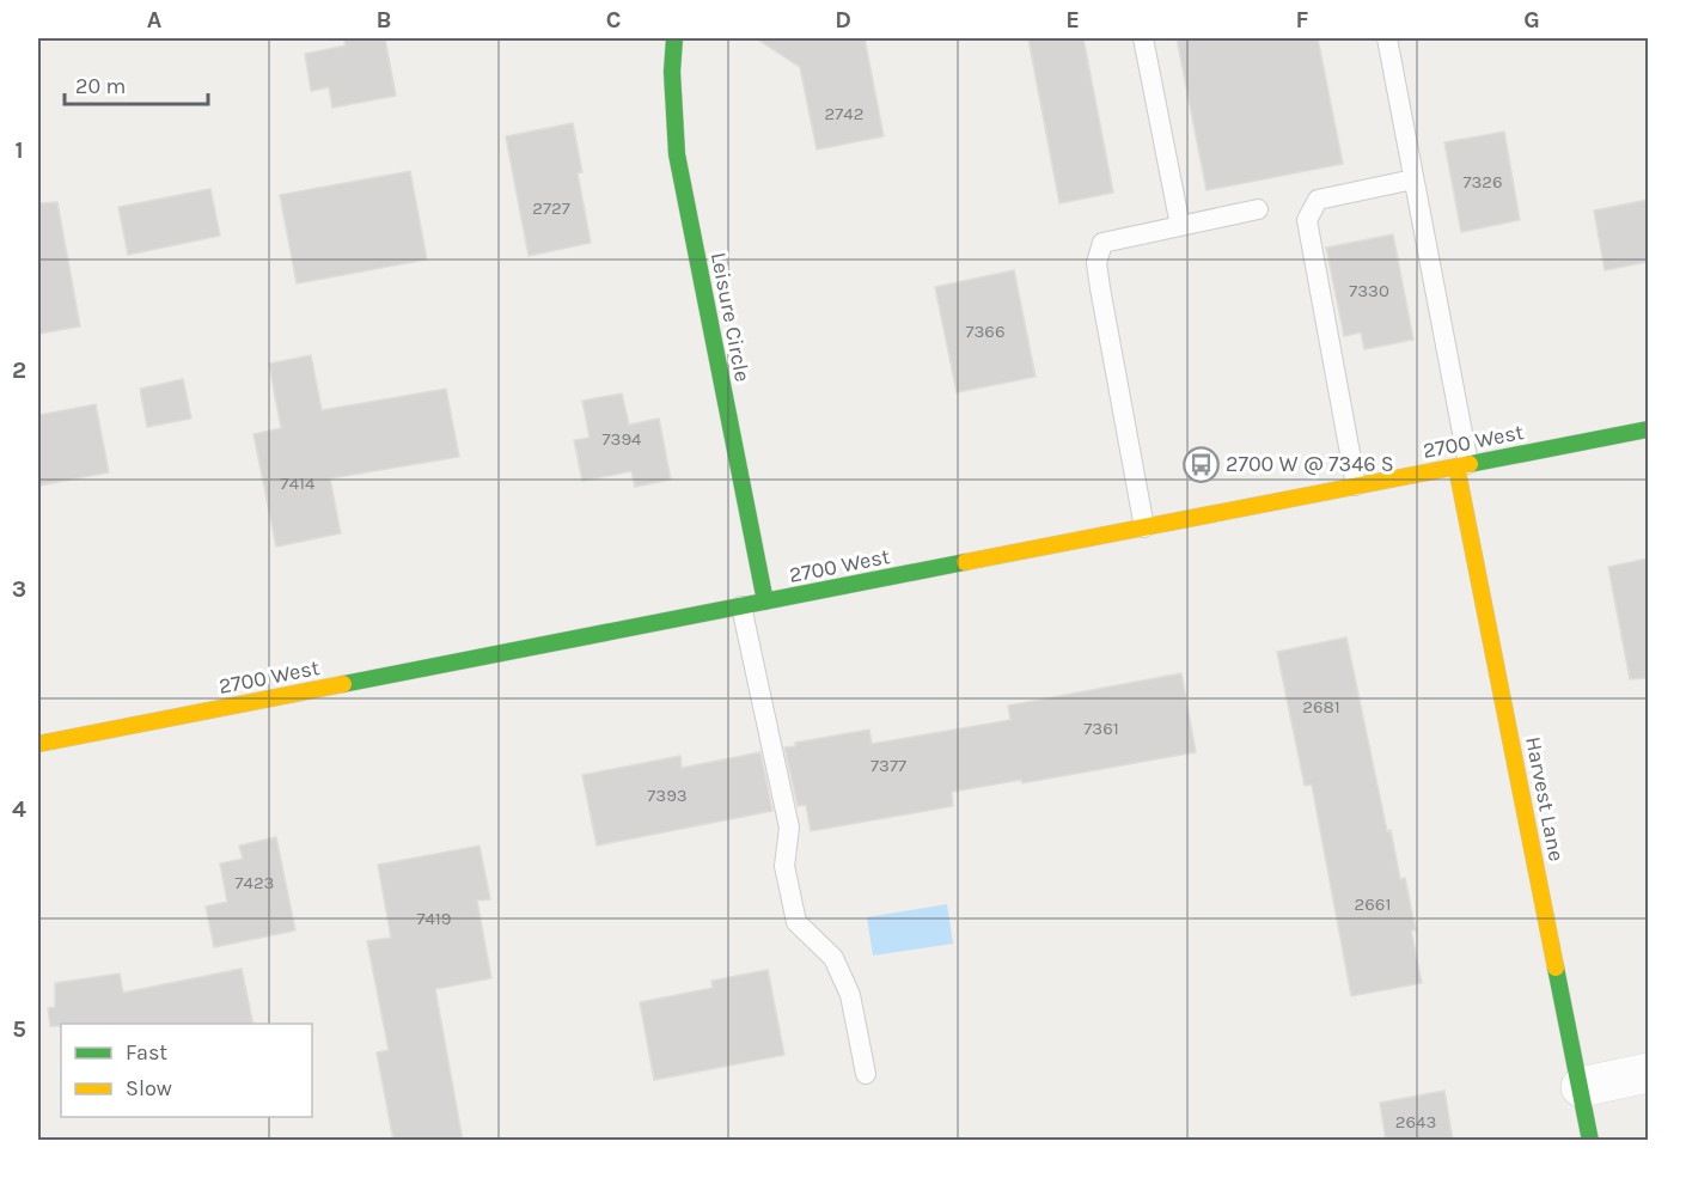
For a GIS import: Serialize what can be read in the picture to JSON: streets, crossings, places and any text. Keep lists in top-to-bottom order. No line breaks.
{"streets":{"main road":["Leisure Circle","2700 West","Harvest Lane"]},"crossings":[["Leisure Circle","2700 West"],["2700 West","Harvest Lane"]],"places":{"bus stop":["2700 W @ 7346 S"]},"house_numbers":["2742","7326","2727","7330","7366","7394","7414","2681","7361","7377","7393","7423","2661","7419","2643"],"legend":["Fast","Slow"],"scale_bar":"20 m","grid":{"columns":["A","B","C","D","E","F","G"],"rows":["1","2","3","4","5"]}}
